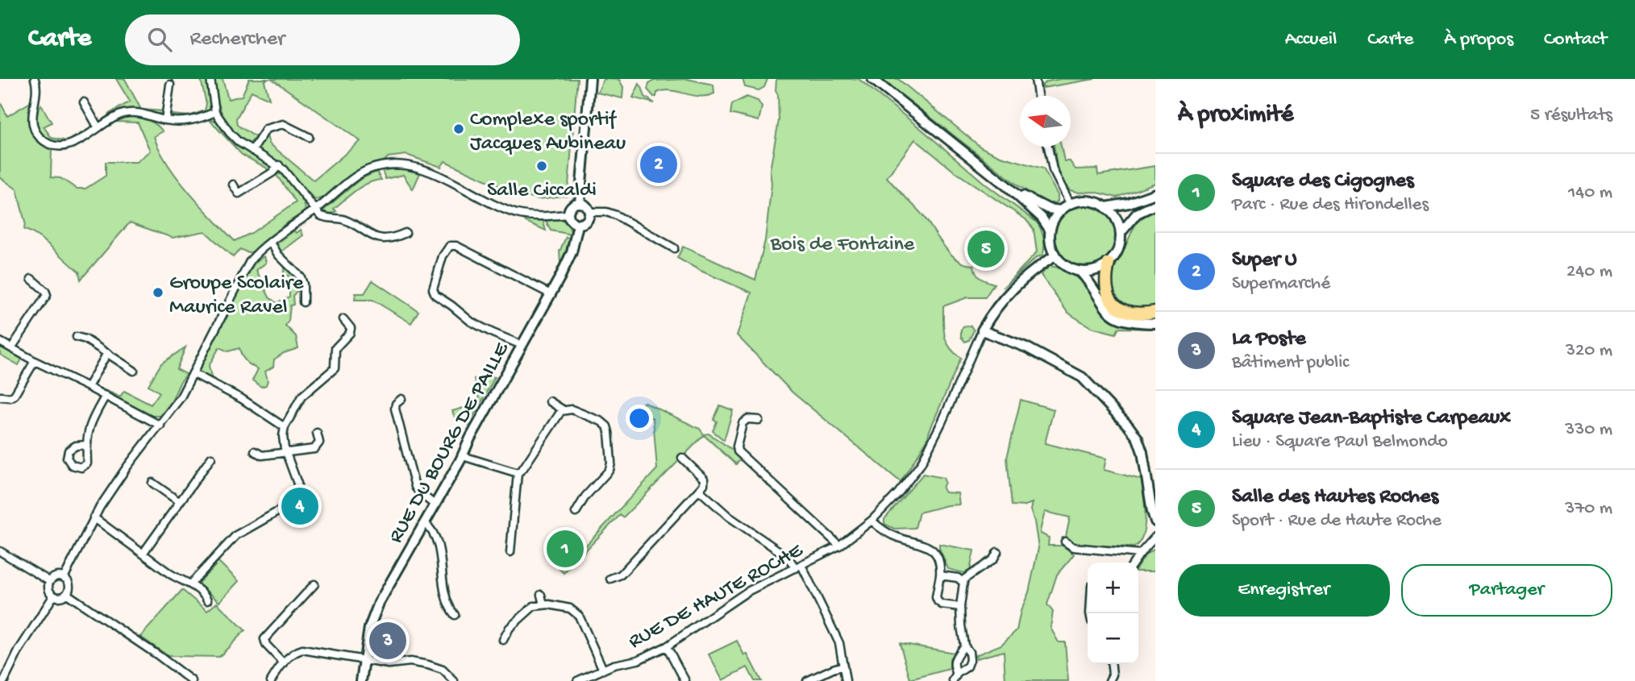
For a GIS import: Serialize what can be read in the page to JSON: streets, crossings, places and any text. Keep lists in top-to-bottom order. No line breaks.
{"streets":{"street":["RUE DU BOURG DE PAILLE","RUE DE HAUTE ROCHE"]},"parks":["Bois de Fontaine"],"places":["Complexe sportif Jacques Aubineau","Salle Ciccaldi","Groupe Scolaire Maurice Ravel"],"north":"left","page":{"header":"Carte","search":"Rechercher","nav":["Accueil","Carte","À propos","Contact"],"heading":["À proximité","5 résultats"],"pins":["2","5","4","1","3"],"list":[{"mark":"1","name":"Square des Cigognes","note":"Parc · Rue des Hirondelles","value":"140 m"},{"mark":"2","name":"Super U","note":"Supermarché","value":"240 m"},{"mark":"3","name":"La Poste","note":"Bâtiment public","value":"320 m"},{"mark":"4","name":"Square Jean-Baptiste Carpeaux","note":"Lieu · Square Paul Belmondo","value":"330 m"},{"mark":"5","name":"Salle des Hautes Roches","note":"Sport · Rue de Haute Roche","value":"370 m"}],"buttons":["Enregistrer","Partager"],"map_buttons":["+","−"]}}
